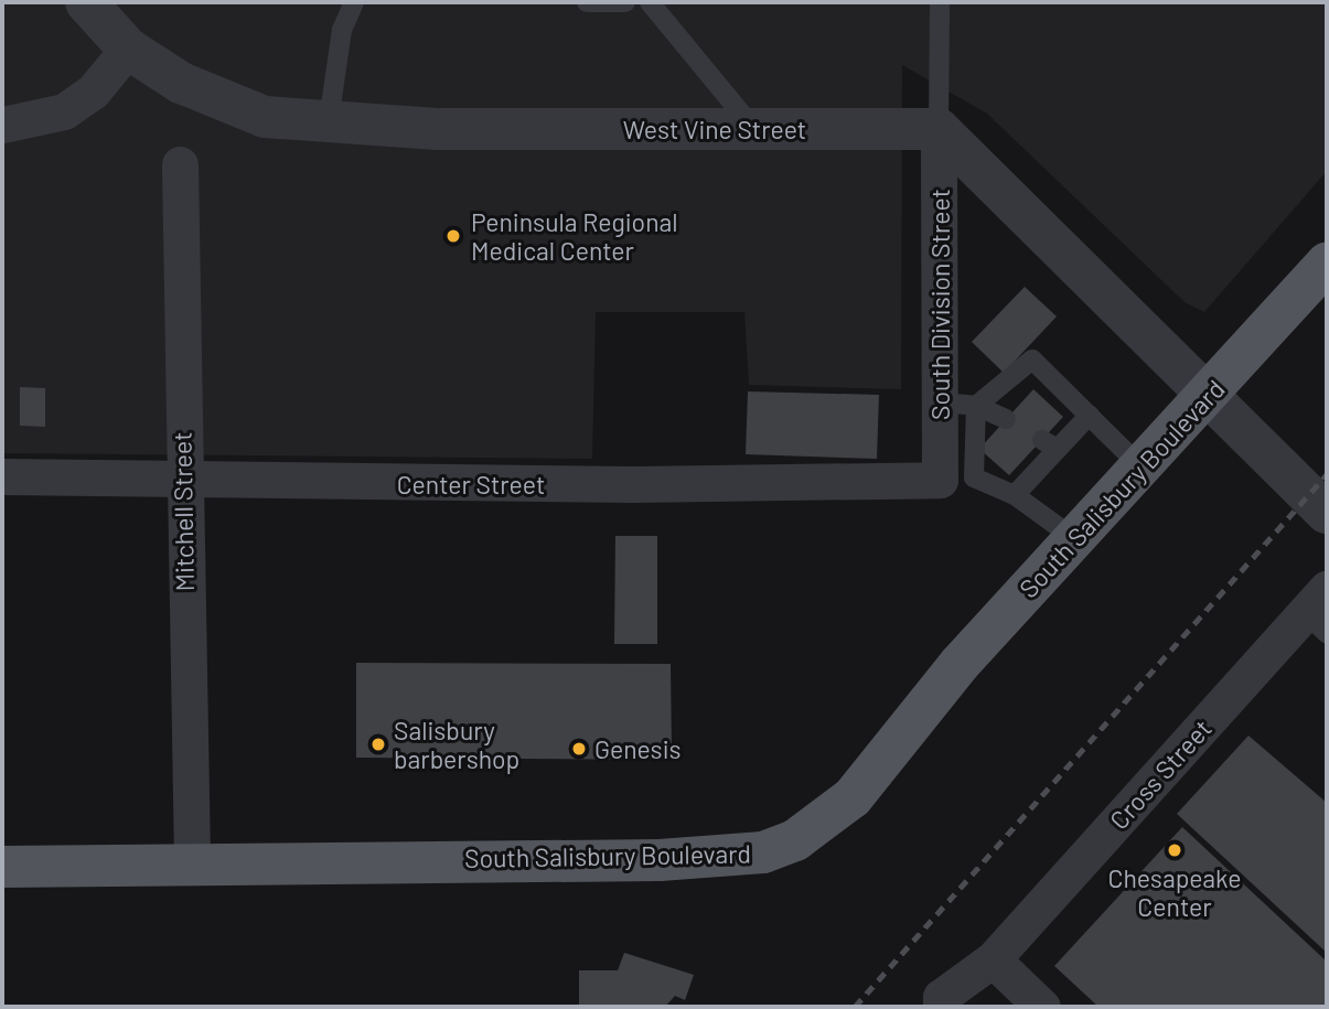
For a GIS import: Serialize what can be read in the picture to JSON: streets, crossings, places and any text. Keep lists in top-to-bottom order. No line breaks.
{"streets":{"main road":["South Salisbury Boulevard"],"street":["West Vine Street","South Division Street","Center Street","Mitchell Street","Cross Street"]},"crossings":[["West Vine Street","South Division Street"],["South Division Street","Center Street"],["Center Street","Mitchell Street"],["South Salisbury Boulevard","Mitchell Street"]],"places":["Peninsula Regional Medical Center","Salisbury barbershop","Genesis","Chesapeake Center"]}
